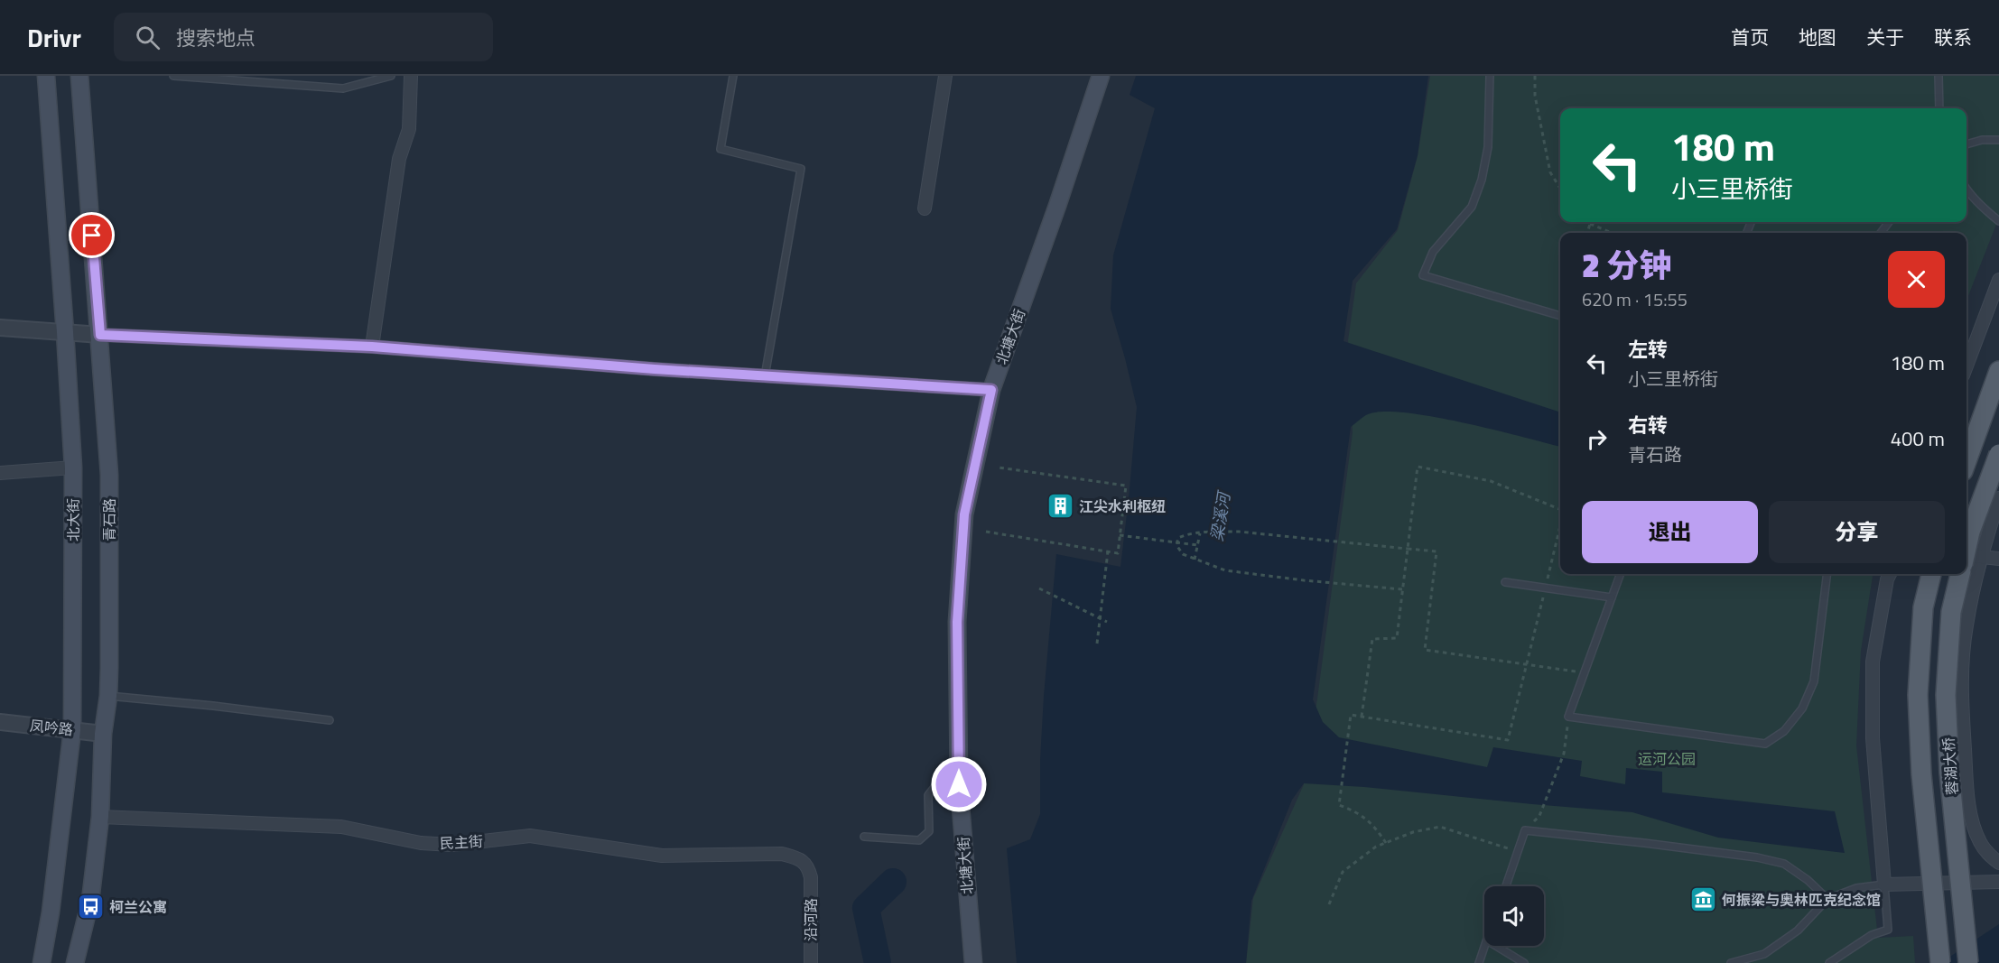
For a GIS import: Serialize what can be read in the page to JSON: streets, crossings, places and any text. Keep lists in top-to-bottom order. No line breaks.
{"streets":{"main road":["北塘大街","北大街","青石路","蓉湖大桥"],"street":["凤吟路","民主街","沿河路"]},"crossings":[["北大街","凤吟路"],["青石路","凤吟路"],["青石路","民主街"],["民主街","沿河路"]],"water":["梁溪河"],"parks":["运河公园"],"places":{"building":["江尖水利枢纽"],"museum":["何振梁与奥林匹克纪念馆"],"bus stop":["柯兰公寓"]},"page":{"header":"Drivr","search":"搜索地点","nav":["首页","地图","关于","联系"],"turn":["180 m","小三里桥街"],"heading":["2 分钟","620 m · 15:55"],"list":[{"name":"左转","note":"小三里桥街","value":"180 m"},{"name":"右转","note":"青石路","value":"400 m"}],"buttons":["退出","分享"]}}
